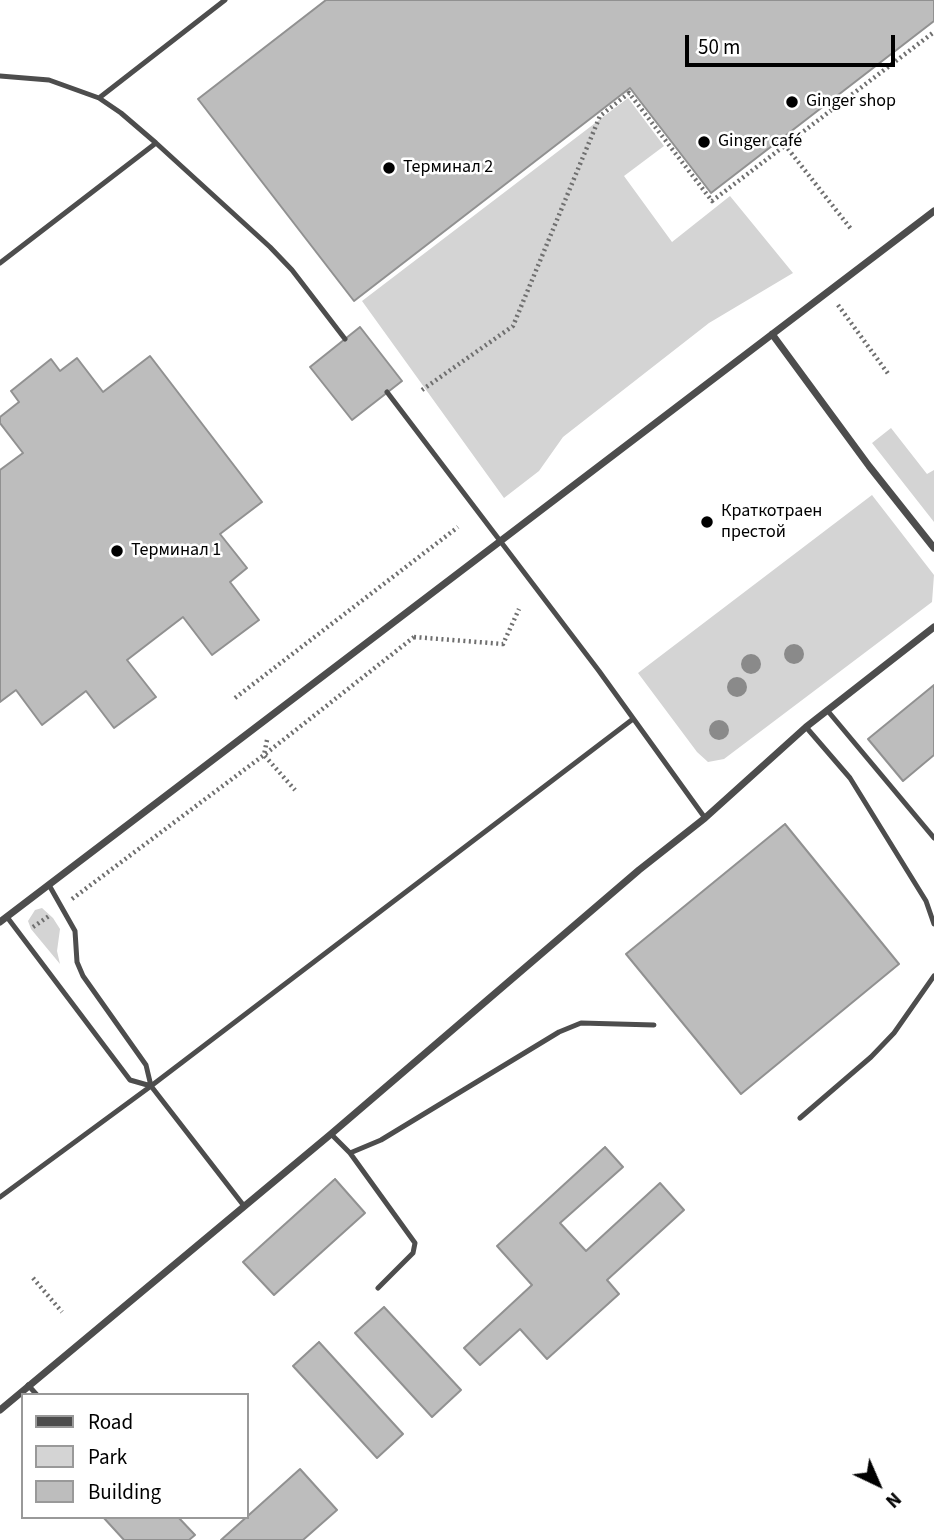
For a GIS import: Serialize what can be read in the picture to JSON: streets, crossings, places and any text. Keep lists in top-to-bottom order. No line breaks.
{"places":["Ginger shop","Ginger café","Терминал 2","Краткотраен престой","Терминал 1"],"legend":["Road","Park","Building"],"scale_bar":"50 m","north":"bottom right"}
